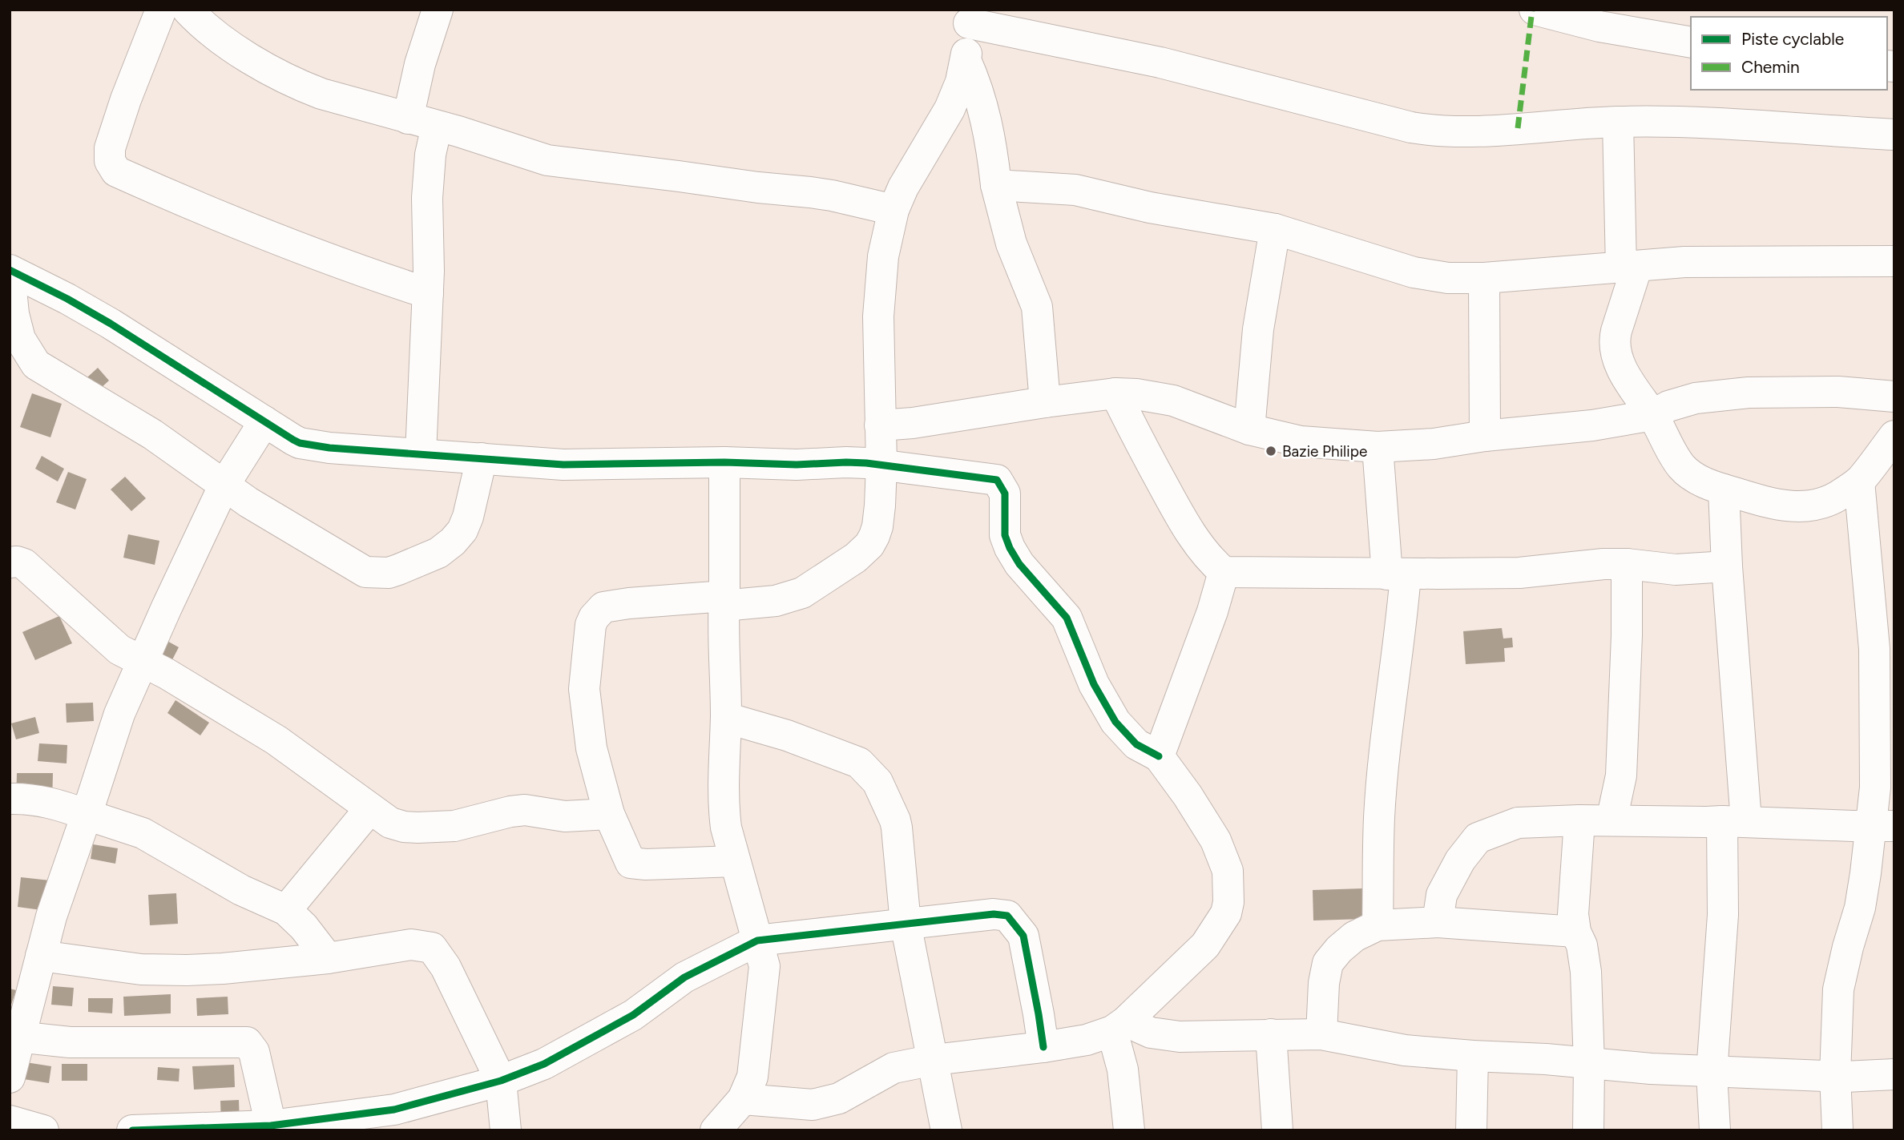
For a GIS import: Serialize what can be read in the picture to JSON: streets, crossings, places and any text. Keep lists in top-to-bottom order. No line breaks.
{"places":["Bazie Philipe"],"legend":["Piste cyclable","Chemin"]}
